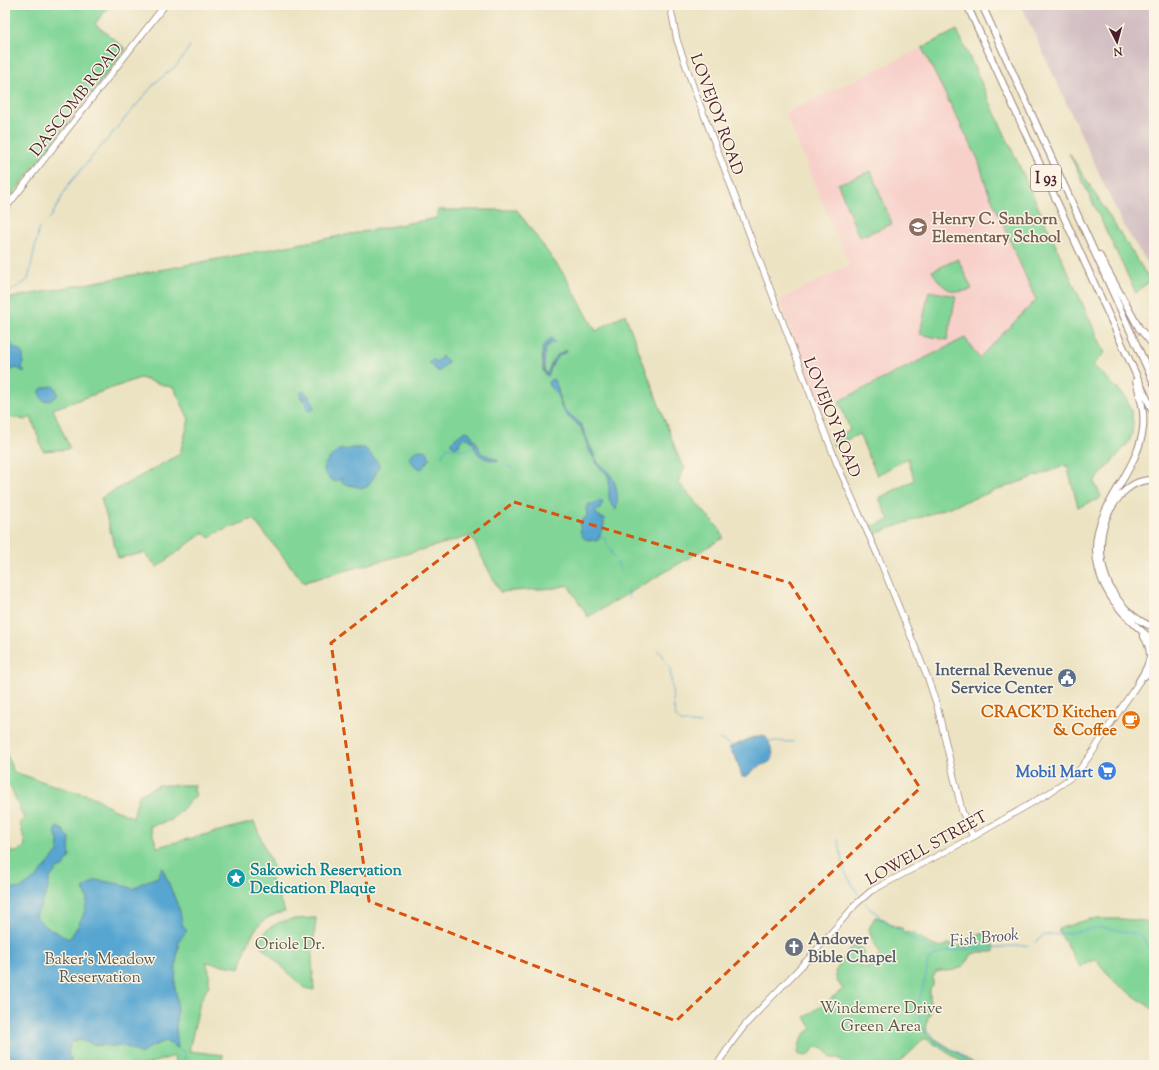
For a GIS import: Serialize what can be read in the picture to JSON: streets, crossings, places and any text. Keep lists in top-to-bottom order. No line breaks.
{"streets":{"highway":["I 93"],"main road":["DASCOMB ROAD","LOVEJOY ROAD","LOWELL STREET"]},"crossings":[["LOVEJOY ROAD","LOWELL STREET"]],"water":["Fish Brook"],"parks":["Oriole Dr.","Baker's Meadow Reservation","Windemere Drive Green Area"],"places":{"school or university":["Henry C. Sanborn Elementary School"],"public building":["Internal Revenue Service Center"],"cafe":["CRACK'D Kitchen & Coffee"],"supermarket":["Mobil Mart"],"place":["Sakowich Reservation Dedication Plaque"],"church":["Andover Bible Chapel"]},"north":"bottom"}
